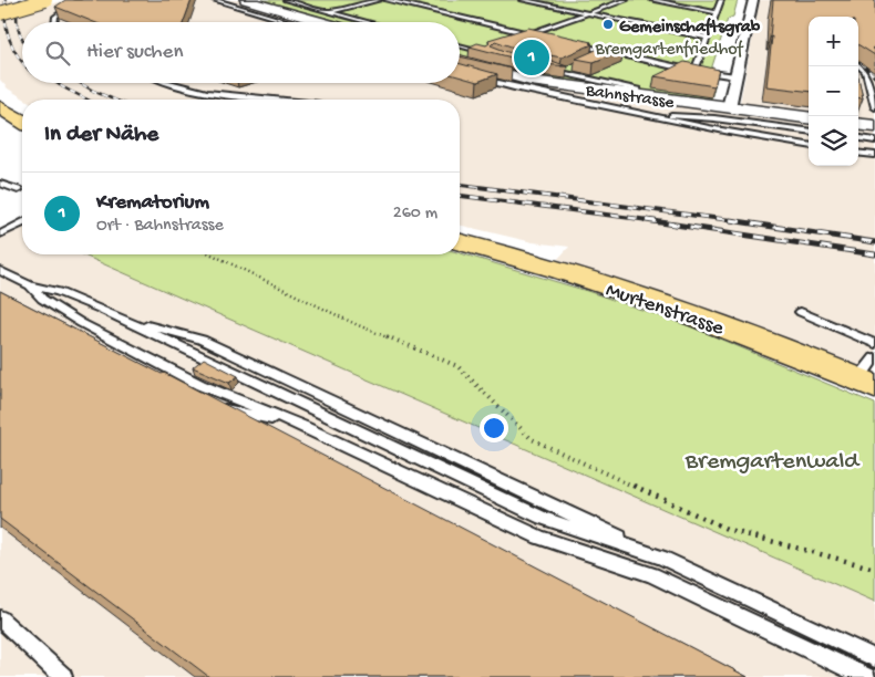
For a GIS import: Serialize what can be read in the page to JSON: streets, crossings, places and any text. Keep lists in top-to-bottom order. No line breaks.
{"streets":{"main road":["Murtenstrasse"],"street":["Bahnstrasse"]},"parks":["Bremgartenfriedhof","Bremgartenwald"],"places":["Gemeinschaftsgrab"],"page":{"map_buttons":["+","−"],"search":"Hier suchen","pins":"1","heading":"In der Nähe","list":[{"mark":"1","name":"Krematorium","note":"Ort · Bahnstrasse","value":"260 m"}]}}
